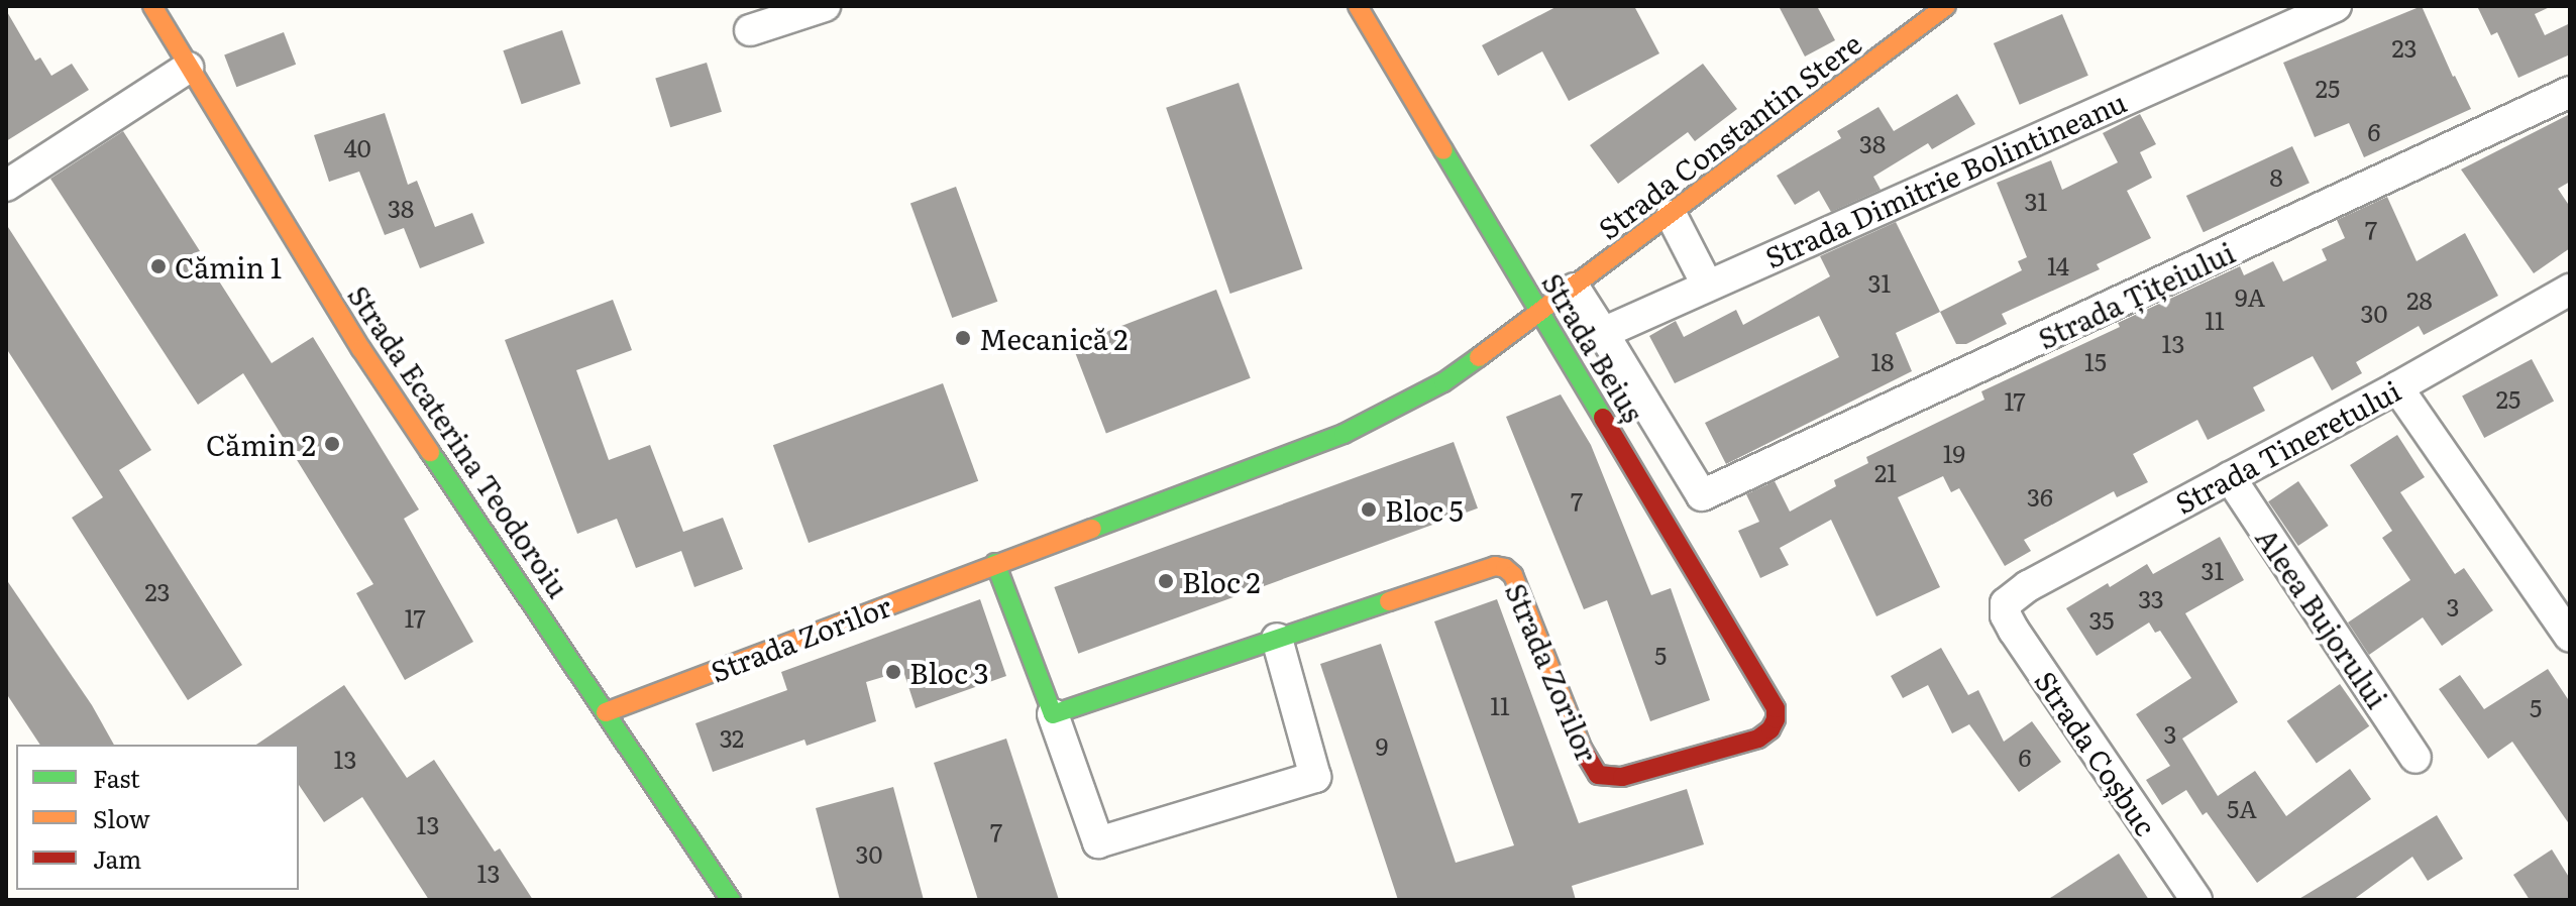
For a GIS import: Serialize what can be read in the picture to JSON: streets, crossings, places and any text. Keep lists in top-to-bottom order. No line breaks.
{"streets":{"street":["Strada Constantin Stere","Strada Dimitrie Bolintineanu","Strada Țițeiului","Strada Beiuș","Strada Ecaterina Teodoroiu","Strada Tineretului","Aleea Bujorului","Strada Zorilor","Strada Coșbuc"]},"crossings":[["Strada Constantin Stere","Strada Zorilor"],["Strada Dimitrie Bolintineanu","Strada Țițeiului"],["Strada Beiuș","Strada Zorilor"],["Strada Ecaterina Teodoroiu","Strada Zorilor"],["Strada Tineretului","Aleea Bujorului"],["Strada Tineretului","Strada Coșbuc"]],"places":["Cămin 1","Mecanică 2","Cămin 2","Bloc 5","Bloc 2","Bloc 3"],"house_numbers":["23","25","6","38","40","8","31","38","7","14","31","9A","28","30","11","13","18","15","25","17","19","21","36","7","31","23","33","3","17","35","5","11","5","3","32","9","6","13","5A","13","7","30","13"],"legend":["Fast","Slow","Jam"]}
